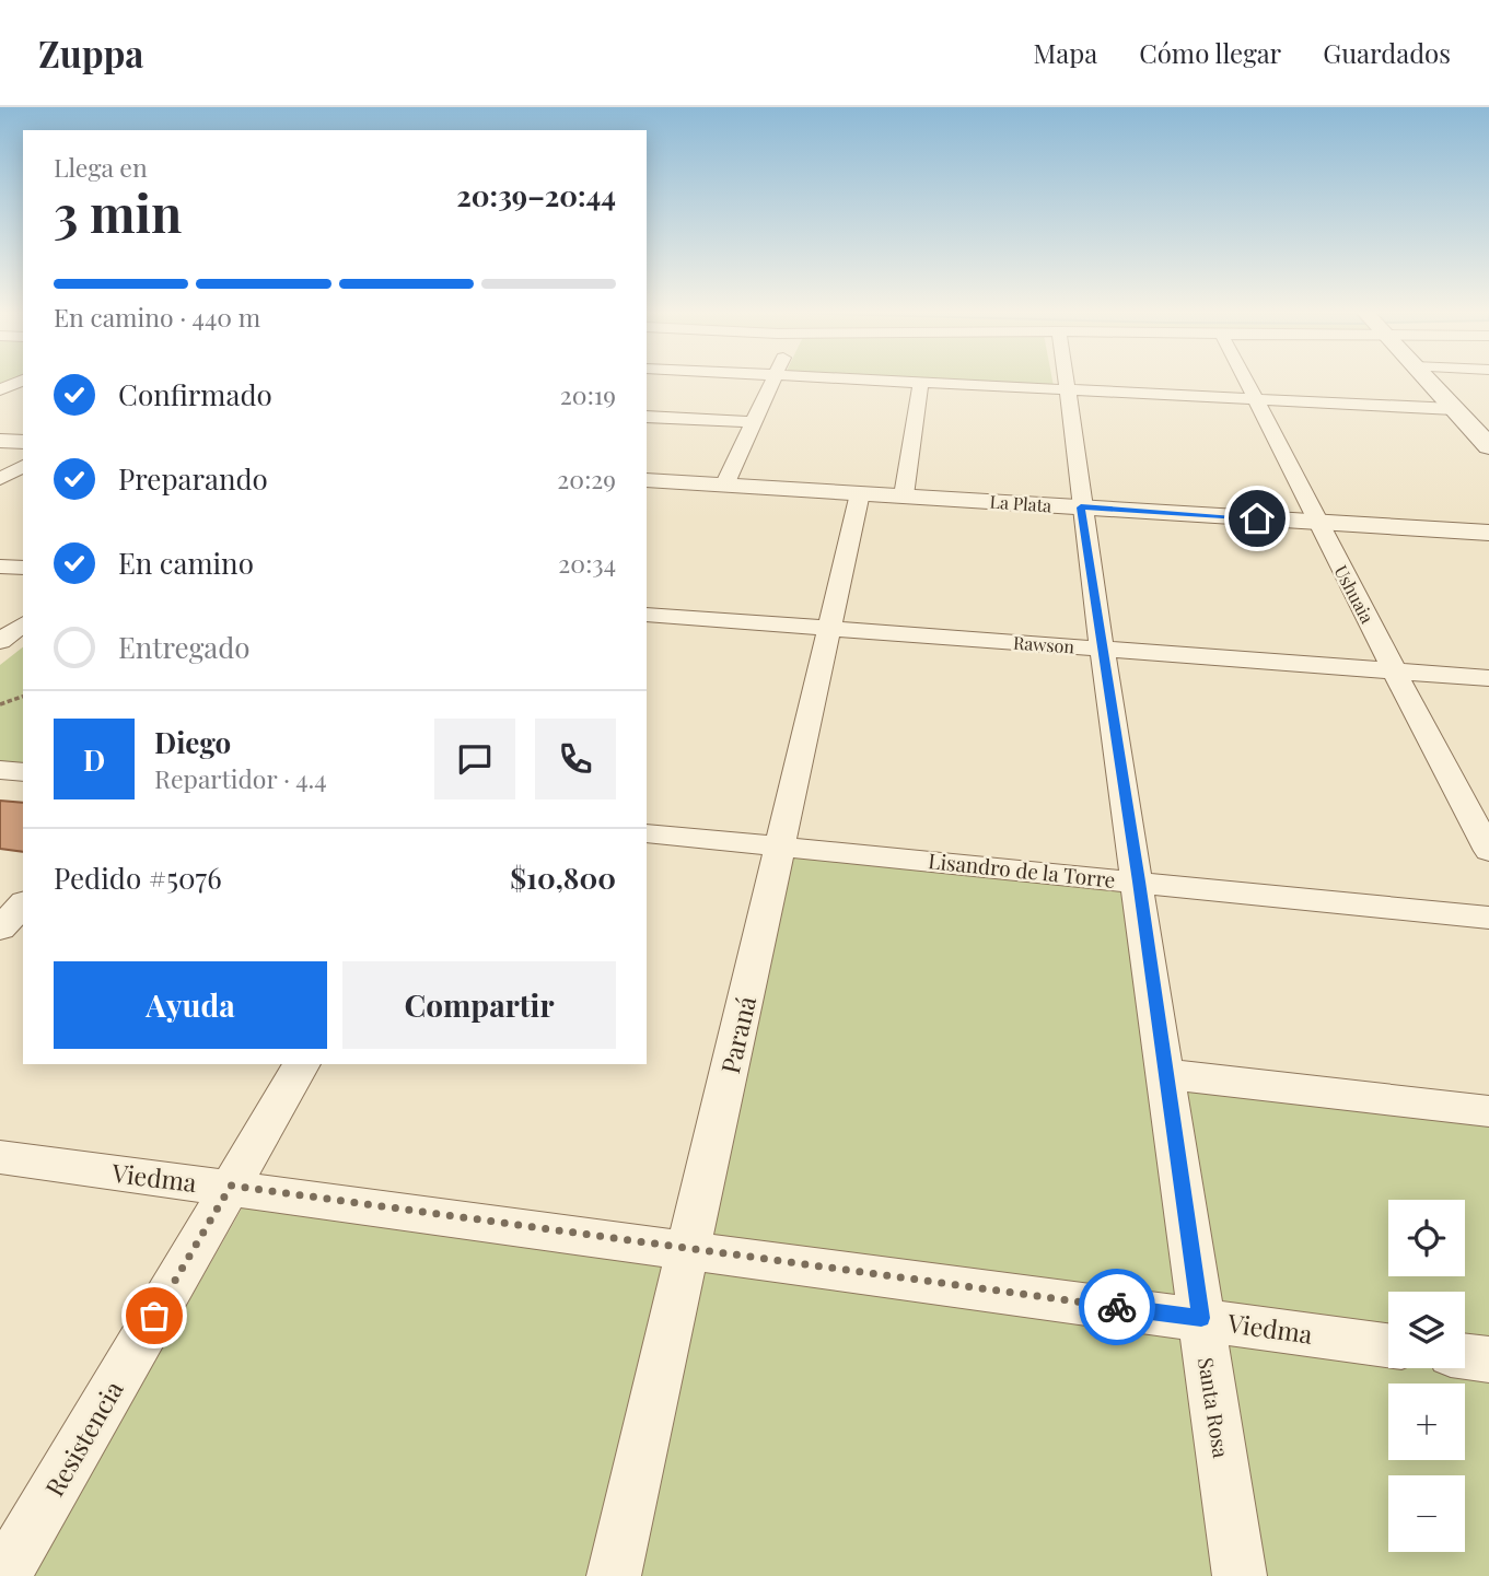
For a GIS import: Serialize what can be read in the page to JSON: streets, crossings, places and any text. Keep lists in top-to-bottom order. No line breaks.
{"streets":{"street":["La Plata","Ushuaia","Rawson","Lisandro de la Torre","Paraná","Viedma","Santa Rosa","Resistencia"]},"crossings":[["La Plata","Ushuaia"],["La Plata","Paraná"],["La Plata","Santa Rosa"],["Ushuaia","Rawson"],["Rawson","Paraná"],["Rawson","Santa Rosa"],["Lisandro de la Torre","Paraná"],["Lisandro de la Torre","Santa Rosa"],["Paraná","Viedma"],["Viedma","Santa Rosa"],["Viedma","Resistencia"]],"page":{"header":"Zuppa","nav":["Mapa","Cómo llegar","Guardados"],"heading":["3 min","Llega en","20:39–20:44"],"panel":["Diego","Repartidor · 4.4","Pedido #5076","$10,800"],"bar":"En camino · 440 m","list":[["Confirmado","20:19"],["Preparando","20:29"],["En camino","20:34"],"Entregado"],"round":"D","buttons":["Ayuda","Compartir"],"map_buttons":["+","−"]}}
